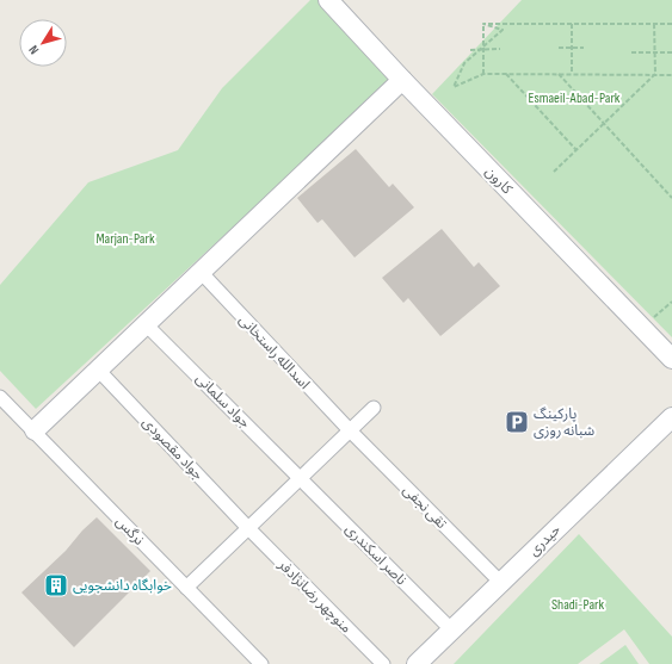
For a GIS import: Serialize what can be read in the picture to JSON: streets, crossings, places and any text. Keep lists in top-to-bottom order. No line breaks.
{"streets":{"street":["کارون","اسدالله راستخانی","جواد سلمانی","جواد مقصودی","تقی نجفی","نرگس","حیدری","ناصر اسکندری","منوچهر رضانژادفر"]},"crossings":[["اسدالله راستخانی","تقی نجفی"],["جواد سلمانی","ناصر اسکندری"],["جواد مقصودی","منوچهر رضانژادفر"],["تقی نجفی","حیدری"],["حیدری","ناصر اسکندری"]],"parks":["Esmaeil-Abad-Park","Marjan-Park","Shadi-Park"],"places":{"parking":["پارکینگ شبانه روزی"],"building":["خوابگاه دانشجویی"]},"north":"bottom left"}
